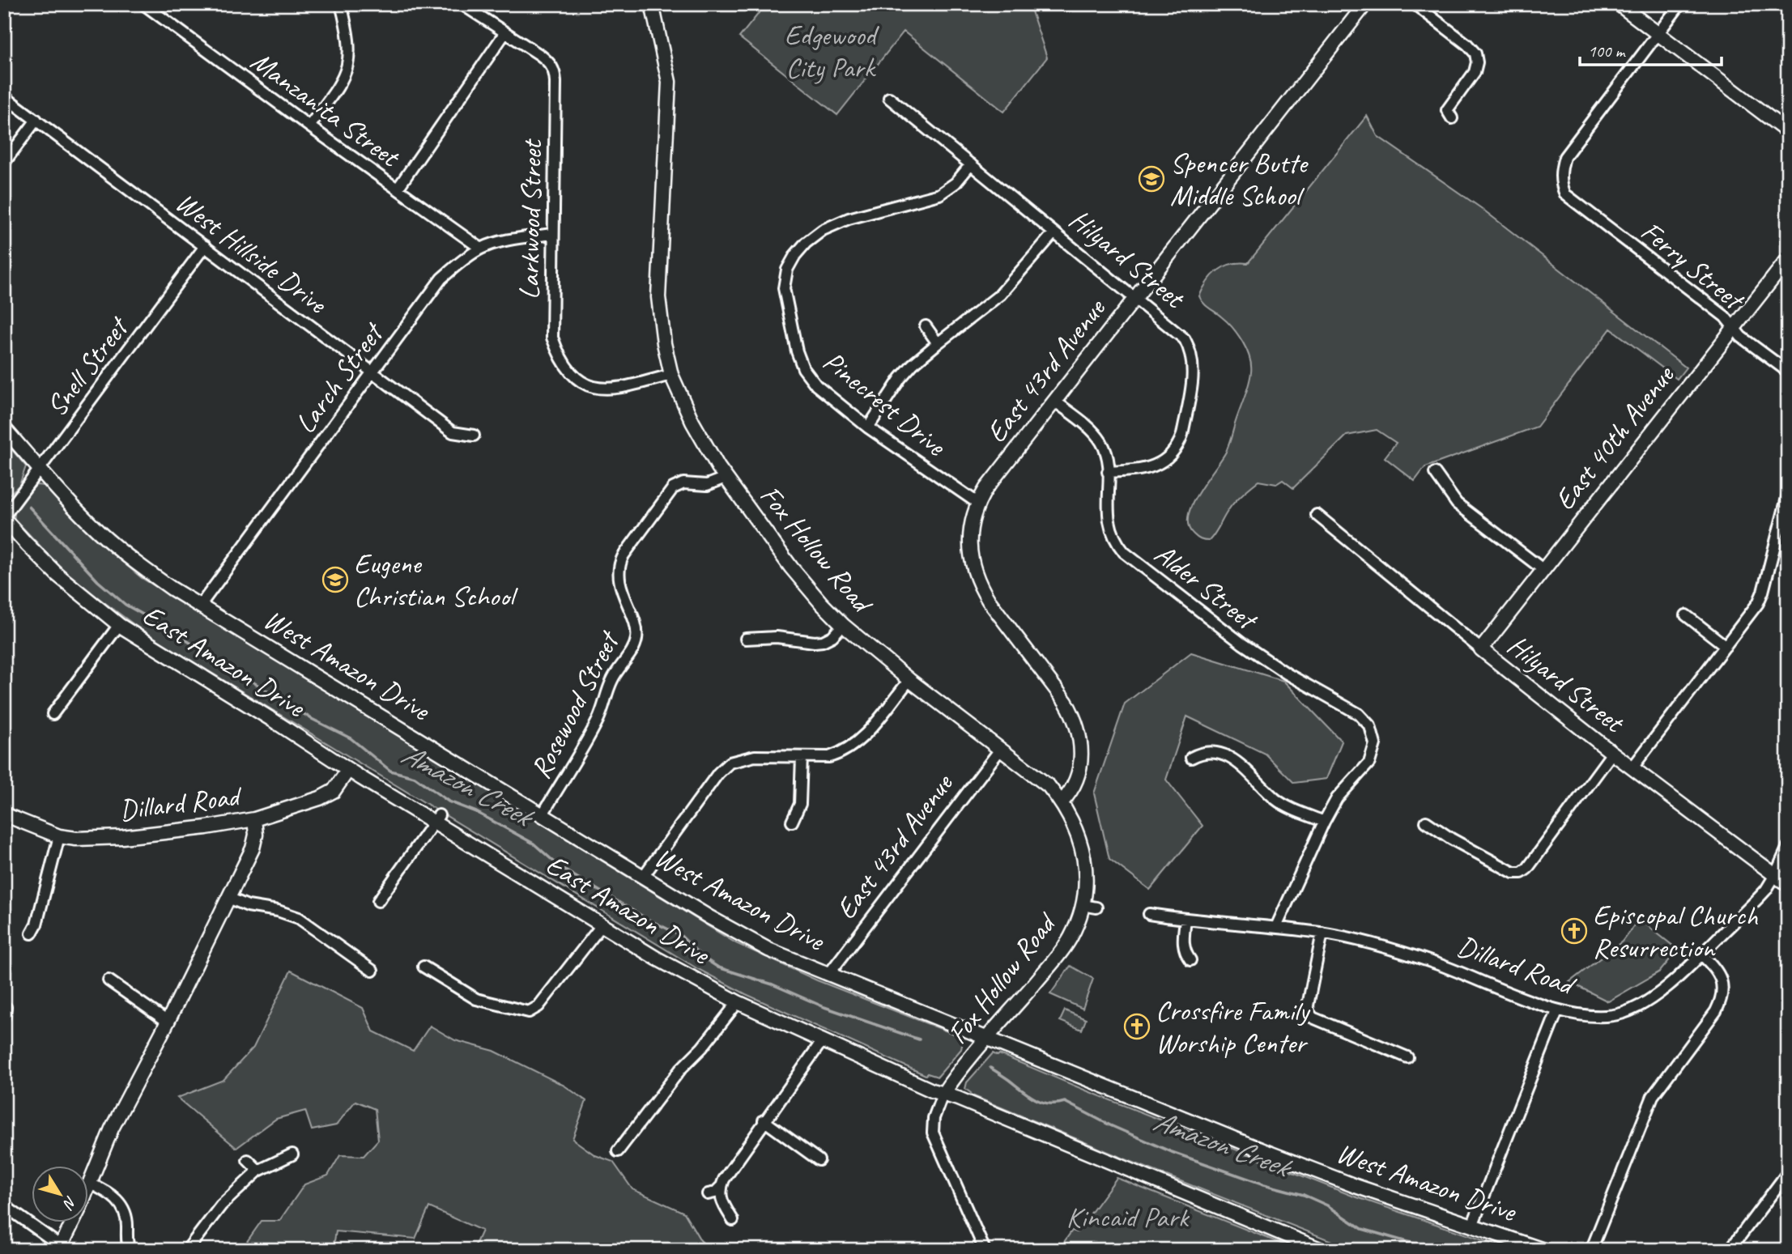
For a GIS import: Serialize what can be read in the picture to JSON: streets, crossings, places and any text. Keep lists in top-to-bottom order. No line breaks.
{"streets":{"street":["Manzanita Street","Larkwood Street","West Hillside Drive","Hilyard Street","Ferry Street","Snell Street","East 43rd Avenue","Larch Street","Pinecrest Drive","East 40th Avenue","Fox Hollow Road","Alder Street","East Amazon Drive","West Amazon Drive","Rosewood Street","Dillard Road"]},"crossings":[["Manzanita Street","Larch Street"],["Larkwood Street","Larch Street"],["Larkwood Street","Fox Hollow Road"],["West Hillside Drive","Snell Street"],["West Hillside Drive","Larch Street"],["Hilyard Street","East 43rd Avenue"],["Hilyard Street","Pinecrest Drive"],["Hilyard Street","East 40th Avenue"],["Hilyard Street","Alder Street"],["Hilyard Street","Dillard Road"],["Ferry Street","East 40th Avenue"],["Snell Street","East Amazon Drive"],["Snell Street","West Amazon Drive"],["East 43rd Avenue","Pinecrest Drive"],["East 43rd Avenue","Fox Hollow Road"],["East 43rd Avenue","Alder Street"],["East 43rd Avenue","West Amazon Drive"],["Larch Street","West Amazon Drive"],["Fox Hollow Road","East Amazon Drive"],["Fox Hollow Road","West Amazon Drive"],["Fox Hollow Road","Rosewood Street"],["East Amazon Drive","Dillard Road"],["West Amazon Drive","Rosewood Street"]],"water":["Amazon Creek"],"parks":["Edgewood City Park","Kincaid Park"],"places":{"school or university":["Spencer Butte Middle School","Eugene Christian School"],"church":["Episcopal Church Resurrection","Crossfire Family Worship Center"]},"scale_bar":"100 m","north":"bottom right"}
